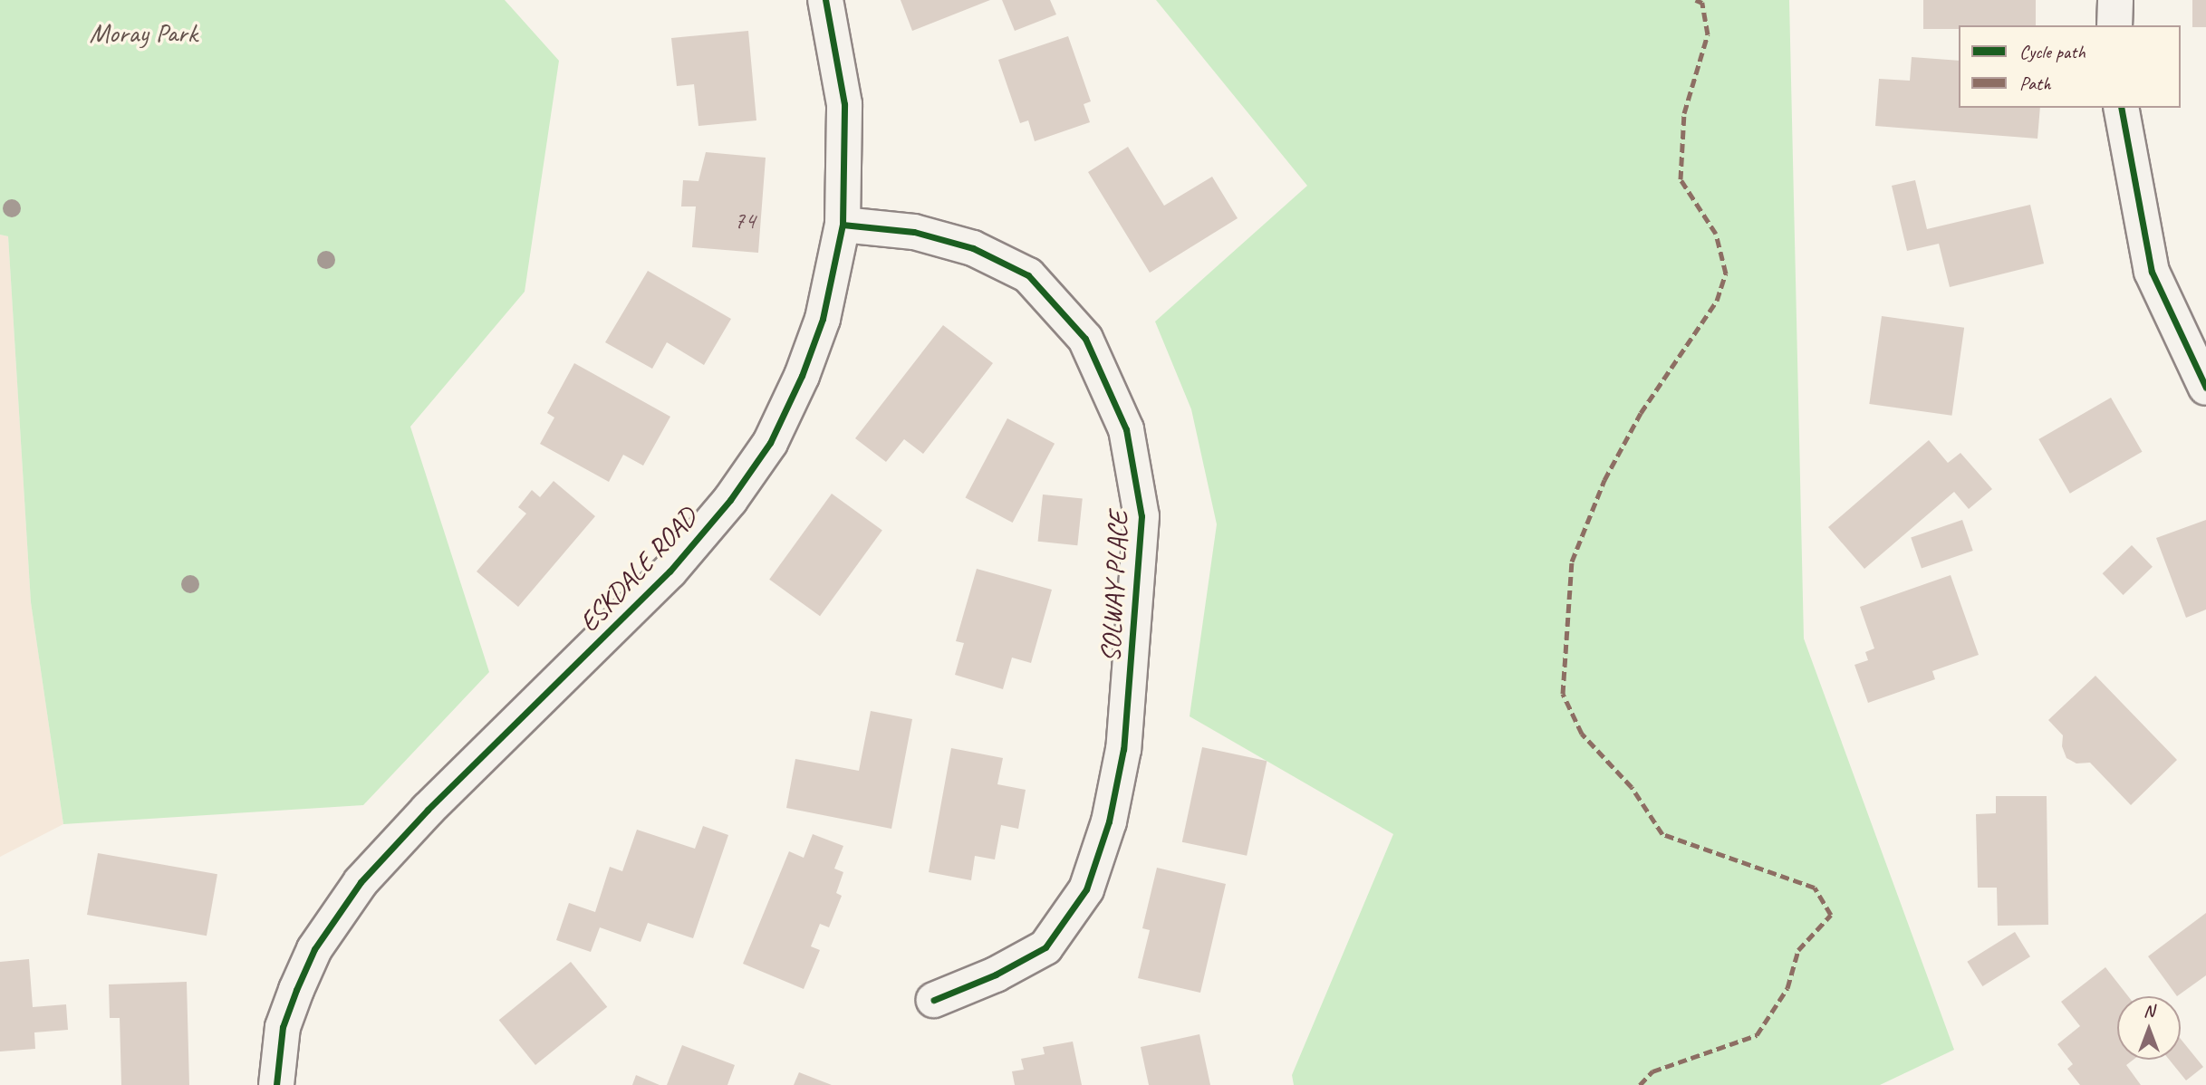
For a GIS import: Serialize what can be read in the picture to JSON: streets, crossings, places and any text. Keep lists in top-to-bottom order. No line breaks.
{"streets":{"street":["ESKDALE ROAD","SOLWAY PLACE"]},"crossings":[["ESKDALE ROAD","SOLWAY PLACE"]],"parks":["Moray Park"],"house_numbers":["74"],"legend":["Cycle path","Path"],"north":"top"}
